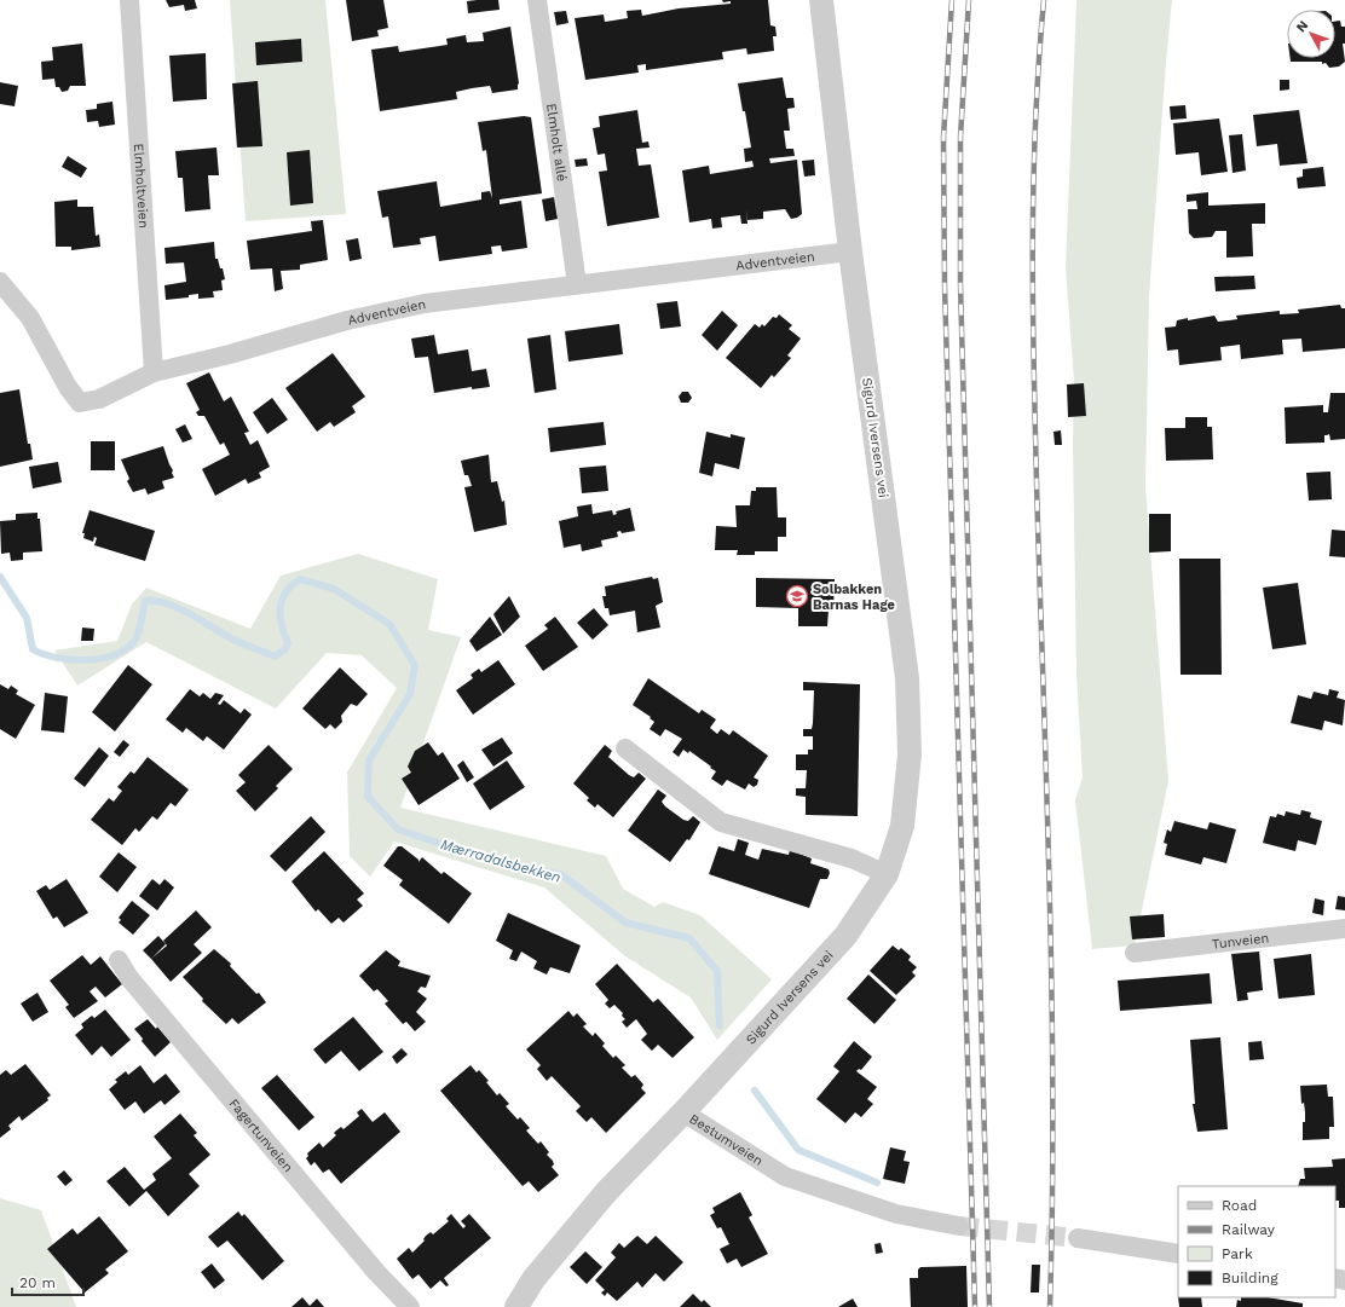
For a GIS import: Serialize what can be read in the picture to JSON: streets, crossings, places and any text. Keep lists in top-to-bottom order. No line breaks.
{"streets":{"street":["Elmholt allé","Elmholtveien","Adventveien","Sigurd Iversens vei","Tunveien","Fagertunveien","Bestumveien"]},"crossings":[["Elmholt allé","Adventveien"],["Elmholtveien","Adventveien"],["Adventveien","Sigurd Iversens vei"],["Sigurd Iversens vei","Bestumveien"]],"water":["Mærradalsbekken"],"places":{"school or university":["Solbakken Barnas Hage"]},"legend":["Road","Railway","Park","Building"],"scale_bar":"20 m","north":"top left"}
